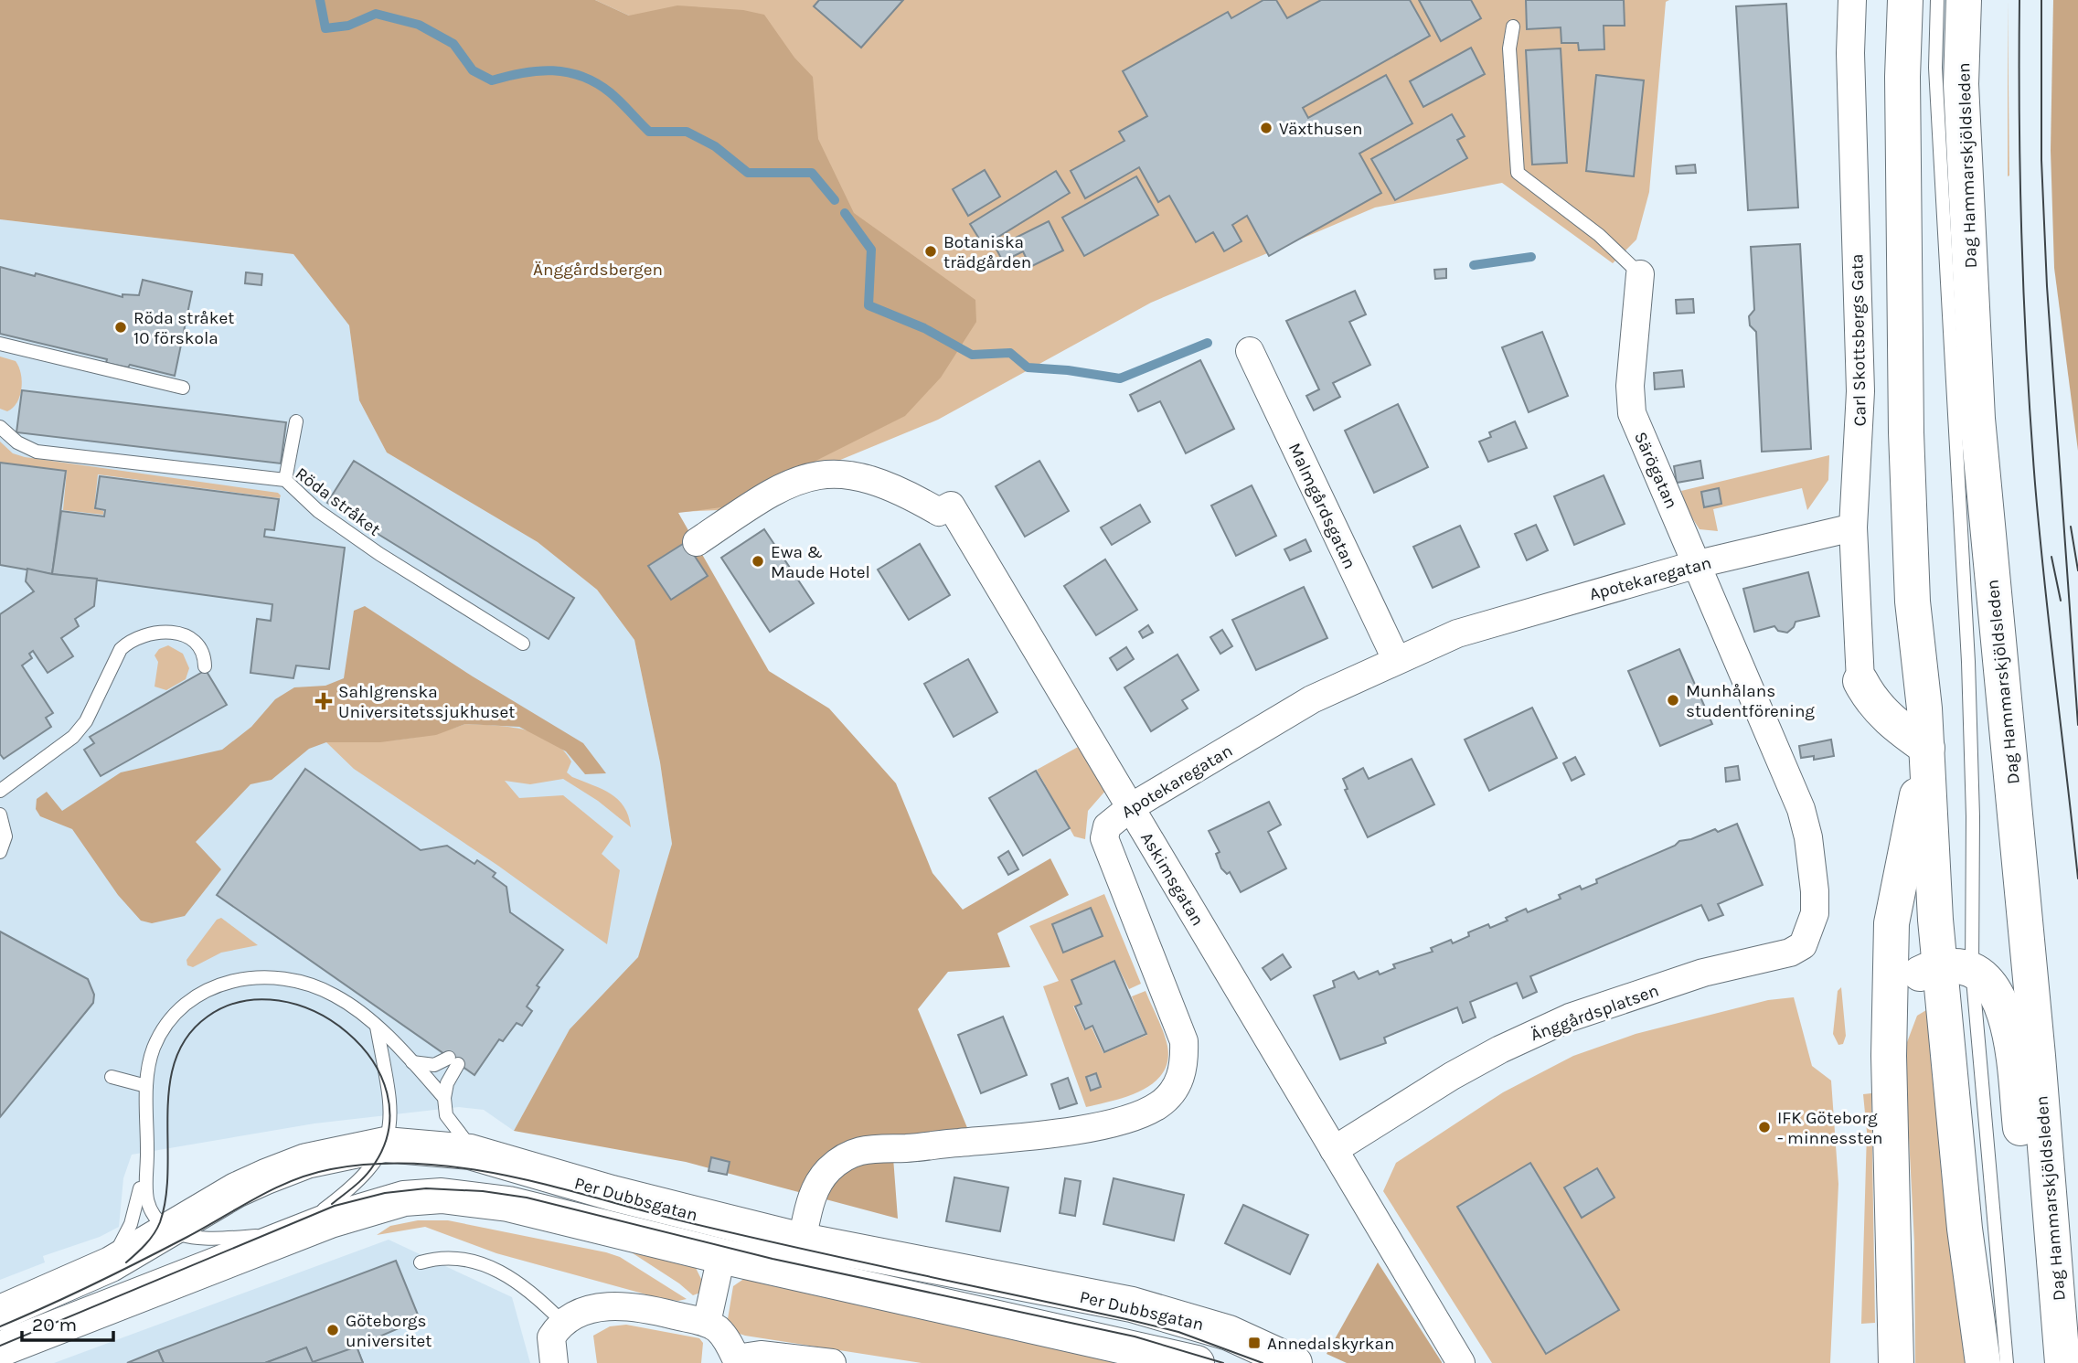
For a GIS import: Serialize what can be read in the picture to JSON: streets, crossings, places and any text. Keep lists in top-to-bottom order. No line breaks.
{"streets":{"main road":["Dag Hammarskjöldsleden","Per Dubbsgatan"],"street":["Carl Skottsbergs Gata","Särögatan","Malmgårdsgatan","Apotekaregatan","Askimsgatan","Änggårdsplatsen"],"lane":["Röda stråket"]},"crossings":[["Carl Skottsbergs Gata","Apotekaregatan"],["Särögatan","Apotekaregatan"],["Särögatan","Änggårdsplatsen"],["Malmgårdsgatan","Apotekaregatan"],["Apotekaregatan","Askimsgatan"],["Apotekaregatan","Per Dubbsgatan"],["Askimsgatan","Änggårdsplatsen"]],"parks":["Änggårdsbergen"],"places":{"other":["Växthusen","Botaniska trädgården","Röda stråket 10 förskola","Ewa & Maude Hotel","Munhålans studentförening","IFK Göteborg - minnessten","Göteborgs universitet"],"health":["Sahlgrenska Universitetssjukhuset"],"transit":["Annedalskyrkan"]},"scale_bar":"20 m"}
